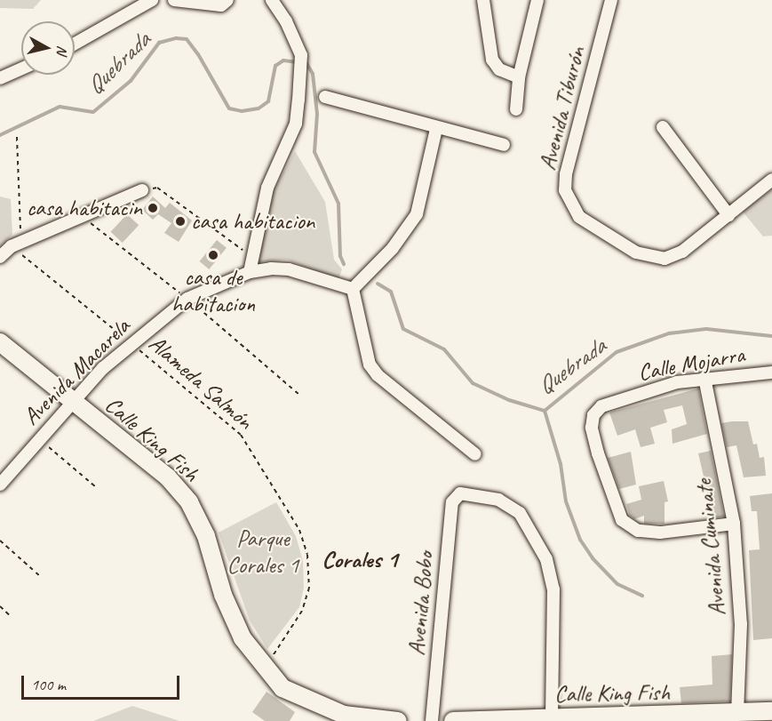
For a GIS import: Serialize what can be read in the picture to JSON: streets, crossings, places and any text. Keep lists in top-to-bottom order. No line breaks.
{"streets":{"street":["Avenida Tiburón","Calle Mojarra","Avenida Macarela","Calle King Fish","Avenida Cuminate","Avenida Bobo"],"path":["Alameda Salmón"]},"crossings":[["Calle Mojarra","Avenida Cuminate"],["Avenida Macarela","Alameda Salmón"],["Avenida Macarela","Calle King Fish"],["Alameda Salmón","Calle King Fish"],["Calle King Fish","Avenida Cuminate"],["Calle King Fish","Avenida Bobo"]],"districts":["Corales 1"],"water":["Quebrada"],"parks":["Parque Corales 1"],"places":["casa habitacin","casa habitacion","casa de habitacion"],"scale_bar":"100 m","north":"right"}
